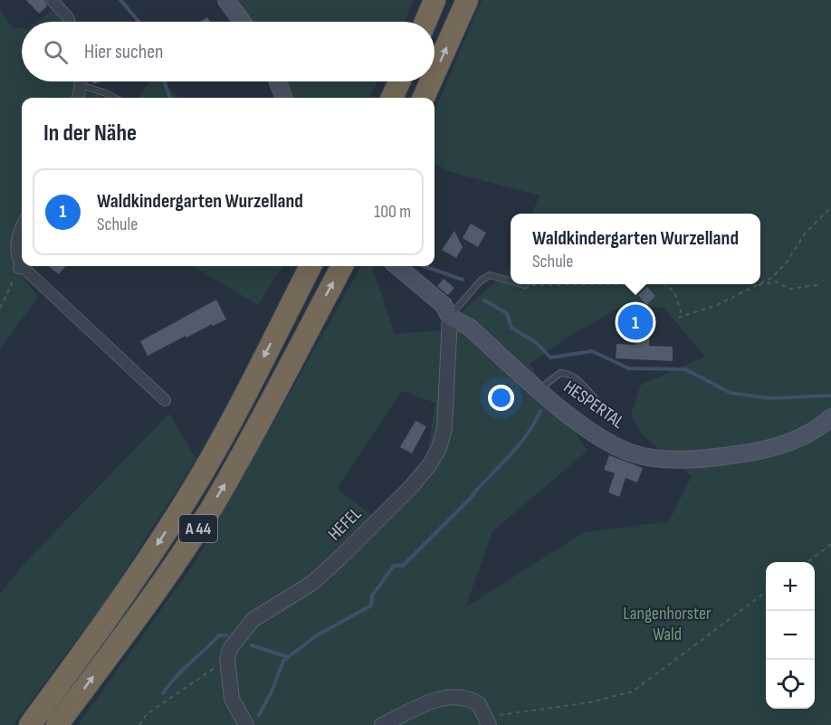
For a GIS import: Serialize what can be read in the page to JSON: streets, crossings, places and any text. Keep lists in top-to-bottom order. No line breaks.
{"streets":{"highway":["A 44"],"main road":["HESPERTAL"],"street":["HEFEL"]},"crossings":[["HESPERTAL","HEFEL"]],"parks":["Langenhorster Wald"],"page":{"search":"Hier suchen","heading":"In der Nähe","list":[{"mark":"1","name":"Waldkindergarten Wurzelland","note":"Schule","value":"100 m"}],"popup":["Waldkindergarten Wurzelland","Schule"],"pins":"1","map_buttons":["+","−"]}}
